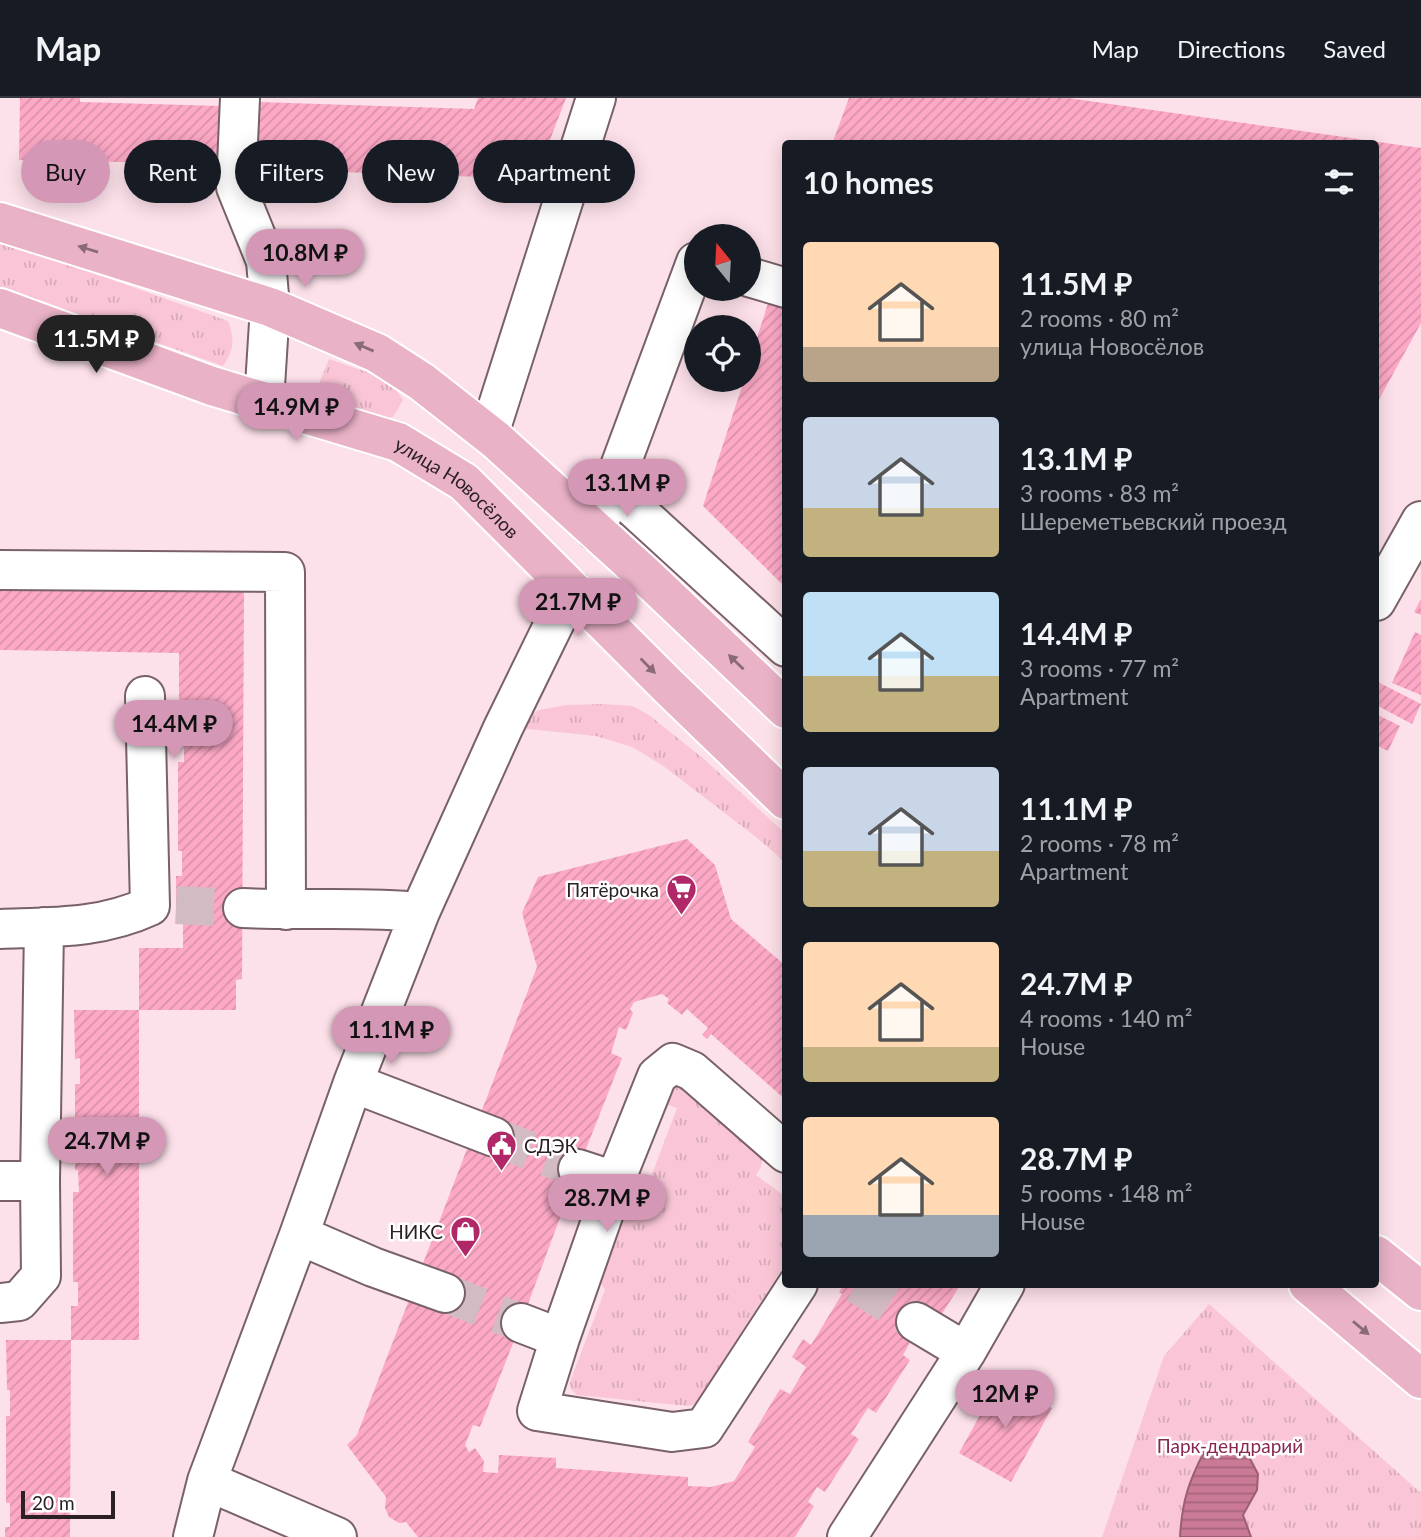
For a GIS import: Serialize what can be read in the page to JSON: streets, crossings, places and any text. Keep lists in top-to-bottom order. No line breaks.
{"streets":{"main road":["улица Новосёлов"]},"parks":["Парк-дендрарий"],"places":{"supermarket":["Пятёрочка"],"public building":["СДЭК"],"shop":["НИКС"]},"scale_bar":"20 m","north":"top","page":{"header":"Map","nav":["Map","Directions","Saved"],"chip":["Buy","Rent","Filters","New","Apartment"],"heading":"10 homes","list":[{"name":"11.5M ₽","note":"2 rooms · 80 m² · улица Новосёлов"},{"name":"13.1M ₽","note":"3 rooms · 83 m² · Шереметьевский проезд"},{"name":"14.4M ₽","note":"3 rooms · 77 m² · Apartment"},{"name":"11.1M ₽","note":"2 rooms · 78 m² · Apartment"},{"name":"24.7M ₽","note":"4 rooms · 140 m² · House"},{"name":"28.7M ₽","note":"5 rooms · 148 m² · House"}],"price":["10.8M ₽","11.5M ₽","14.9M ₽","13.1M ₽","21.7M ₽","14.4M ₽","11.1M ₽","24.7M ₽","28.7M ₽","12M ₽"],"scale":"20 m"}}
